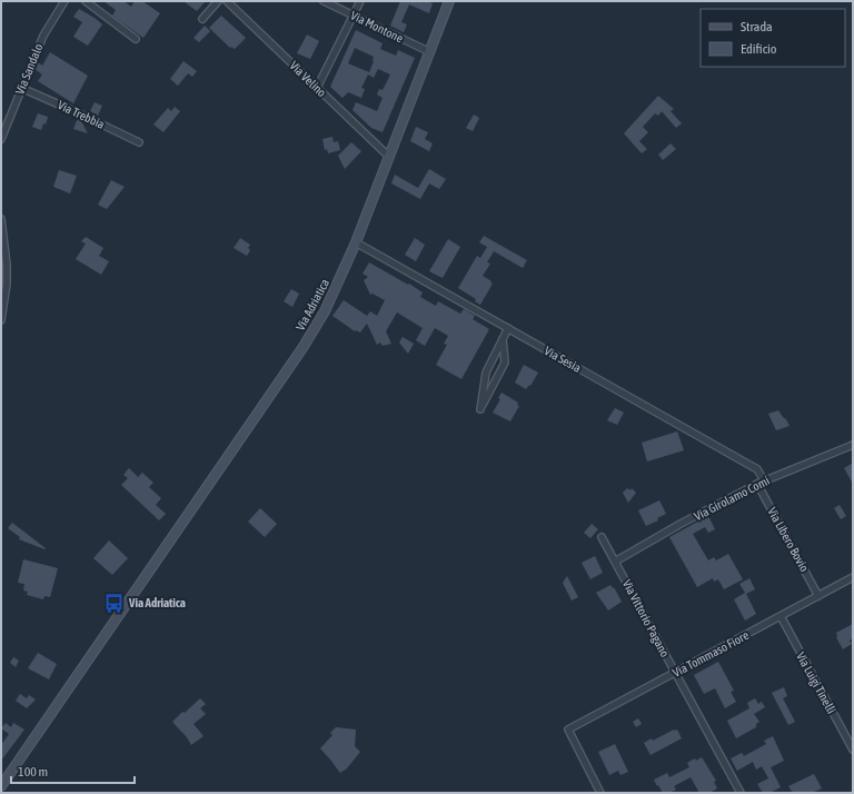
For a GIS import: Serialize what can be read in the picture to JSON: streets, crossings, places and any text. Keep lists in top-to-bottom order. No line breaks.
{"streets":{"street":["Via Montone","Via Sandalo","Via Velino","Via Trebbia","Via Adriatica","Via Sesia","Via Girolamo Comi","Via Libero Bovio","Via Vittorio Pagano","Via Tommaso Fiore","Via Luigi Tinelli"]},"crossings":[["Via Montone","Via Adriatica"],["Via Sandalo","Via Trebbia"],["Via Velino","Via Adriatica"],["Via Adriatica","Via Sesia"],["Via Sesia","Via Girolamo Comi"],["Via Girolamo Comi","Via Libero Bovio"],["Via Girolamo Comi","Via Vittorio Pagano"],["Via Libero Bovio","Via Tommaso Fiore"],["Via Vittorio Pagano","Via Tommaso Fiore"],["Via Tommaso Fiore","Via Luigi Tinelli"]],"places":{"bus stop":["Via Adriatica"]},"legend":["Strada","Edificio"],"scale_bar":"100 m"}
